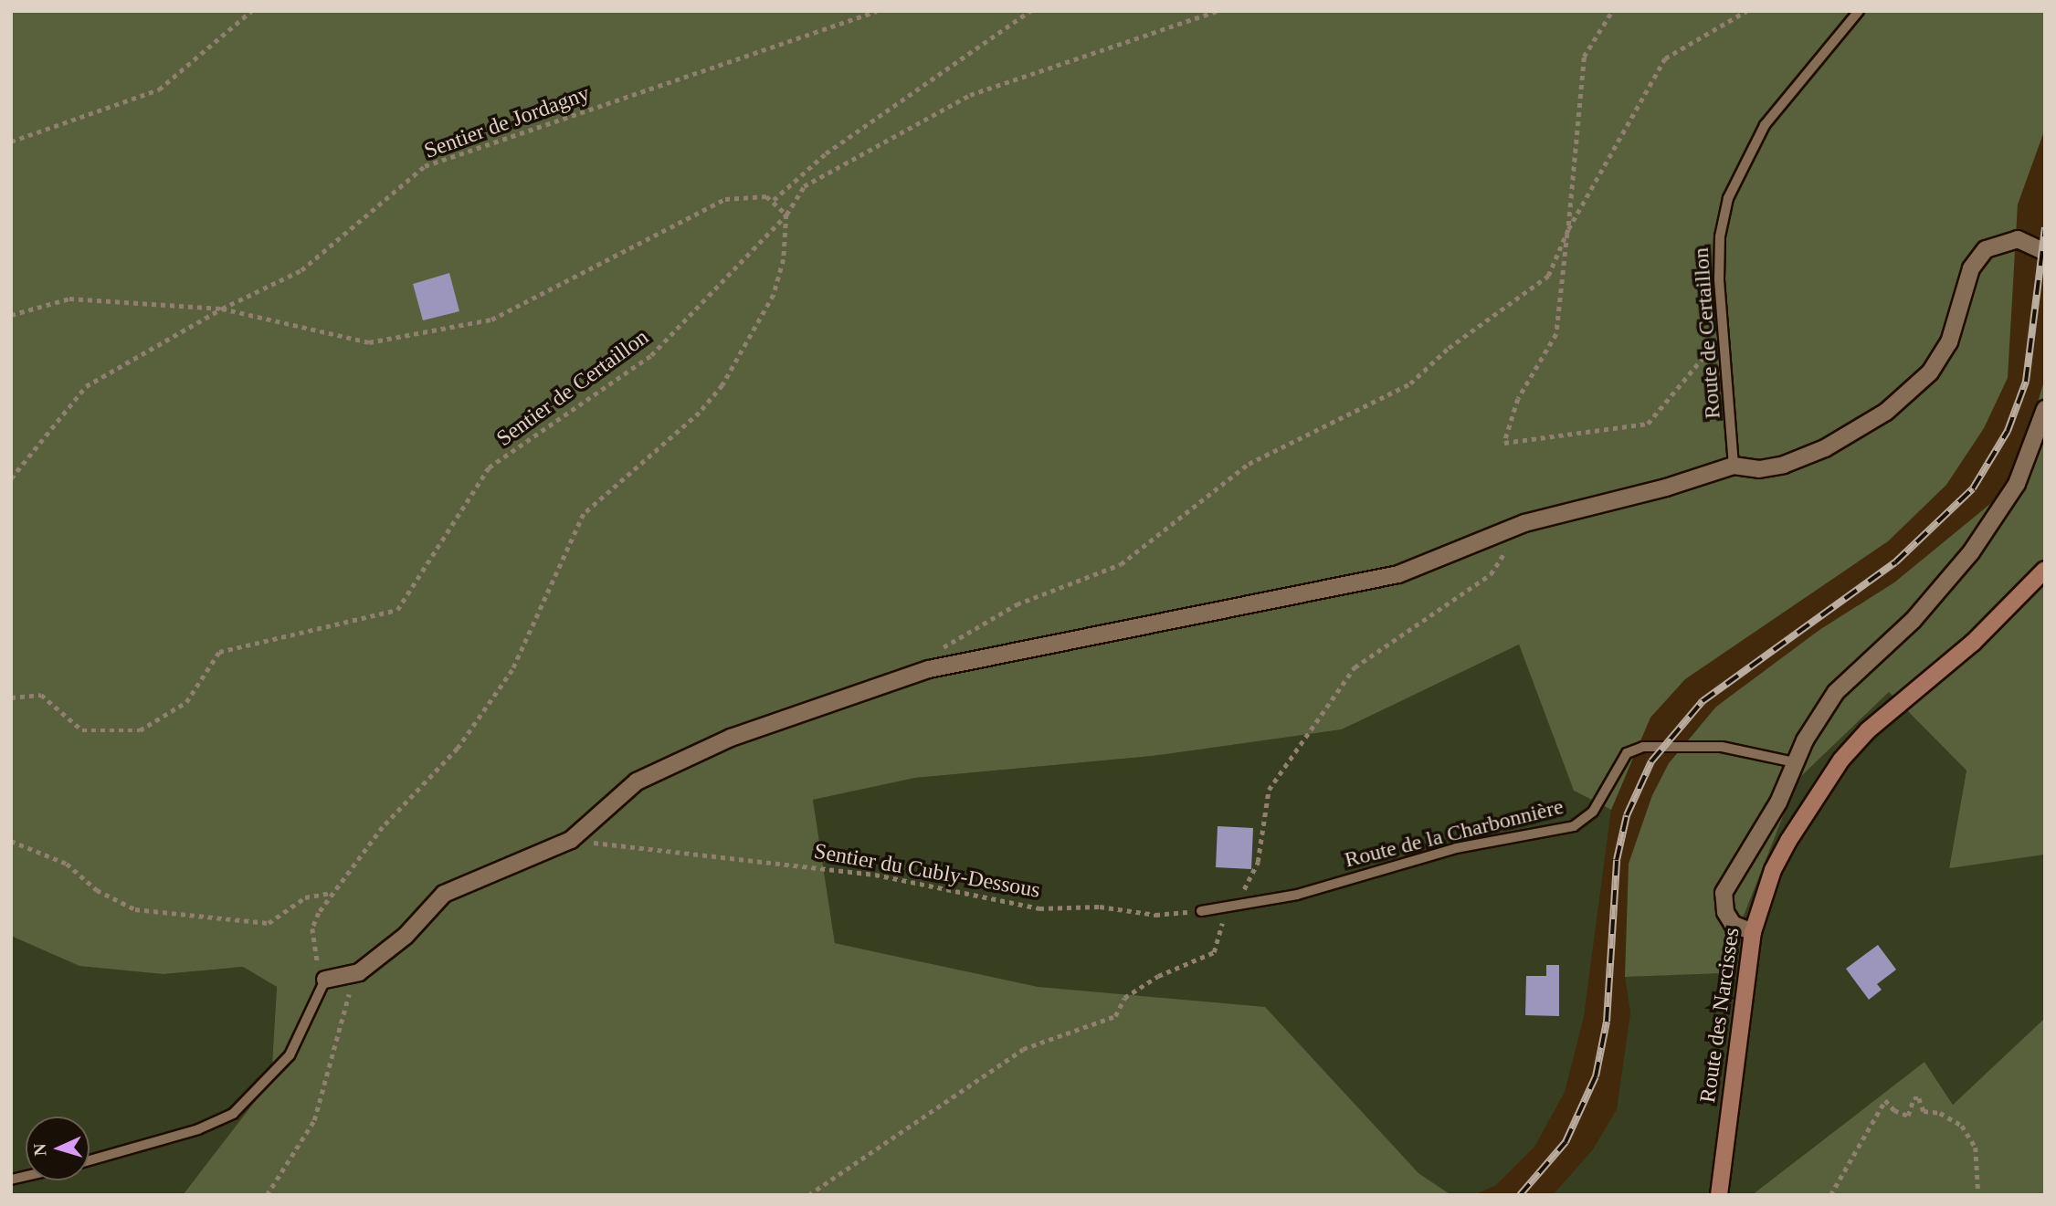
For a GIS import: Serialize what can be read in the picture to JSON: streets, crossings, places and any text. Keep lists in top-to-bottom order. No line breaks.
{"streets":{"street":["Route des Narcisses"],"lane":["Route de Certaillon","Route de la Charbonnière"],"path":["Sentier de Jordagny","Sentier de Certaillon","Sentier du Cubly-Dessous"]},"crossings":[["Route de la Charbonnière","Sentier du Cubly-Dessous"]],"north":"left"}
